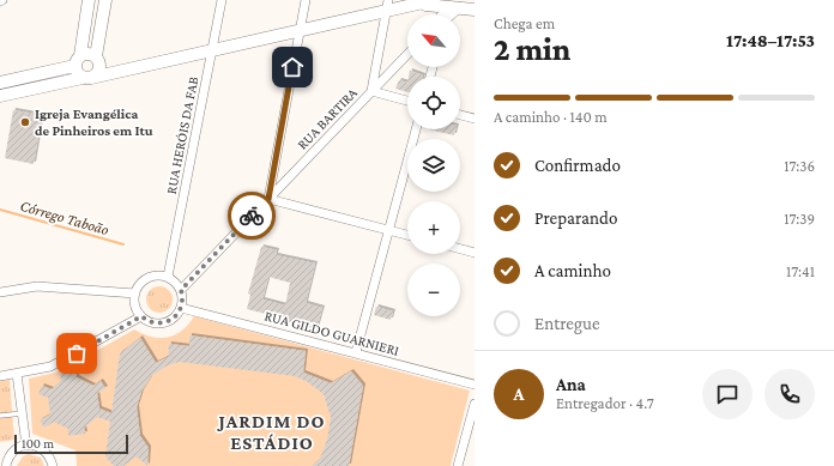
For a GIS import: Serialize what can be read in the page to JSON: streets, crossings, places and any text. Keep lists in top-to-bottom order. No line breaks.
{"streets":{"street":["RUA BARTIRA","RUA HERÓIS DA FAB","RUA GILDO GUARNIERI"]},"crossings":[["RUA BARTIRA","RUA HERÓIS DA FAB"],["RUA BARTIRA","RUA GILDO GUARNIERI"],["RUA HERÓIS DA FAB","RUA GILDO GUARNIERI"]],"districts":["JARDIM DO ESTÁDIO"],"water":["Córrego Taboão"],"places":["Igreja Evangélica de Pinheiros em Itu"],"scale_bar":"100 m","north":"top left","page":{"heading":["2 min","Chega em","17:48–17:53"],"panel":["Ana","Entregador · 4.7"],"map_buttons":["+","−"],"bar":"A caminho · 140 m","list":[["Confirmado","17:36"],["Preparando","17:39"],["A caminho","17:41"],"Entregue"],"round":"A","scale":"100 m"}}
